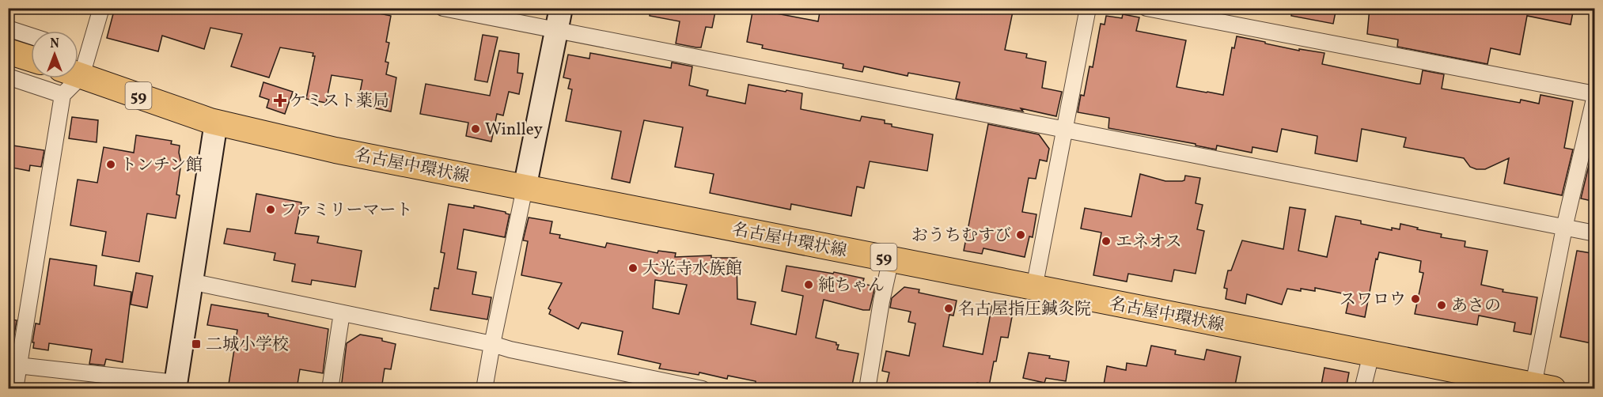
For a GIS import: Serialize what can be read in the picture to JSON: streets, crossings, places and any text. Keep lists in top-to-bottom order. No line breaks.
{"streets":{"main road":["59","名古屋中環状線"]},"places":{"health":["ケミスト薬局"],"other":["Winlley","トンチン館","ファミリーマート","おうちむすび","エネオス","大光寺水族館","純ちゃん","スワロウ","あさの","名古屋指圧鍼灸院"],"transit":["二城小学校"]},"north":"top"}
